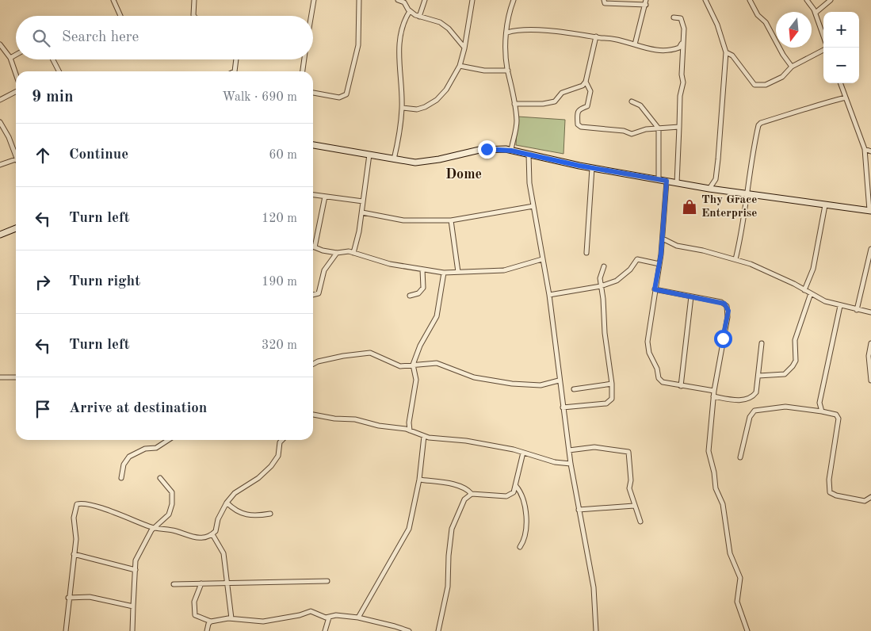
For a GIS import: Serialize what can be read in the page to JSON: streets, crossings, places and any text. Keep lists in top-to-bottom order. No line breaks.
{"districts":["Dome"],"places":{"shop":["Thy Grace Enterprise"]},"north":"bottom","page":{"map_buttons":["+","−"],"search":"Search here","heading":["9 min","Walk · 690 m"],"list":[["Continue","60 m"],["Turn left","120 m"],["Turn right","190 m"],["Turn left","320 m"],"Arrive at destination"]}}
